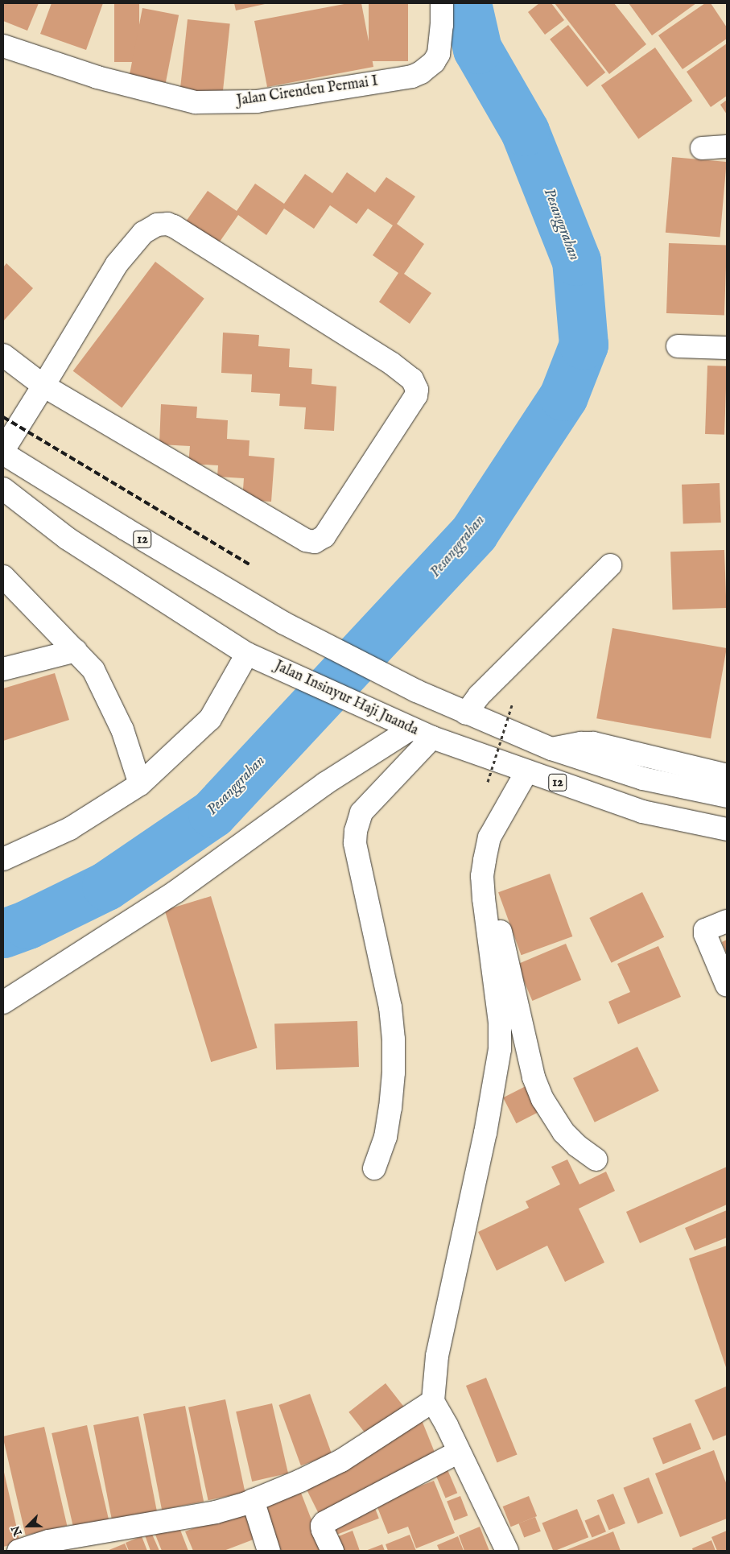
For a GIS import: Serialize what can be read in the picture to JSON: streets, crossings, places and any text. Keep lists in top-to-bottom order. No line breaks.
{"streets":{"main road":["Jalan Cirendeu Permai I","12","Jalan Insinyur Haji Juanda"]},"water":["Pesanggrahan"],"north":"bottom left"}
